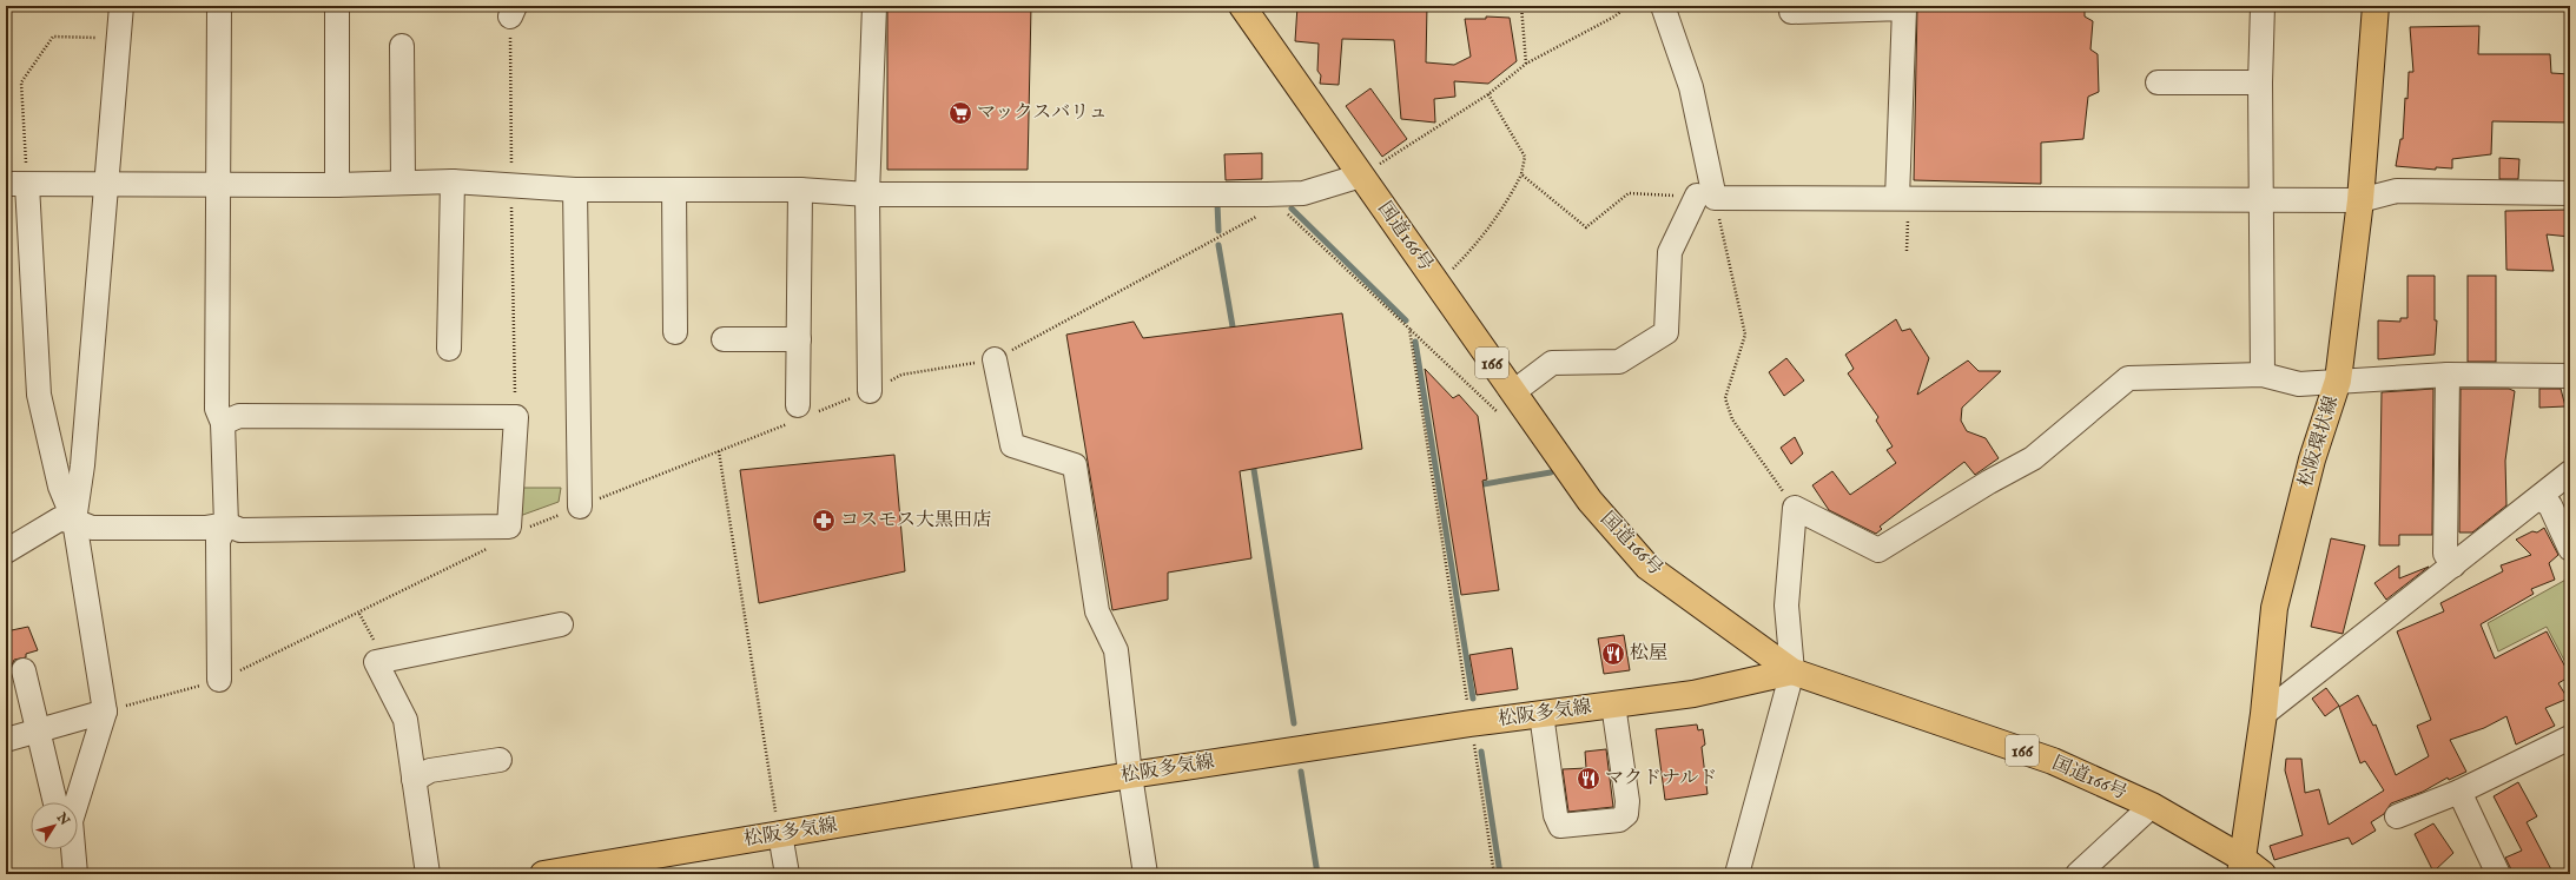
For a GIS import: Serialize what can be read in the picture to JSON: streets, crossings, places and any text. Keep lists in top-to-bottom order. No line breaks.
{"streets":{"main road":["国道166号","166","松阪環状線","松阪多気線"]},"crossings":[["国道166号","松阪環状線"],["国道166号","松阪多気線"]],"places":{"supermarket":["マックスバリュ"],"pharmacy":["コスモス大黒田店"],"restaurant":["松屋","マクドナルド"]},"north":"top right"}
